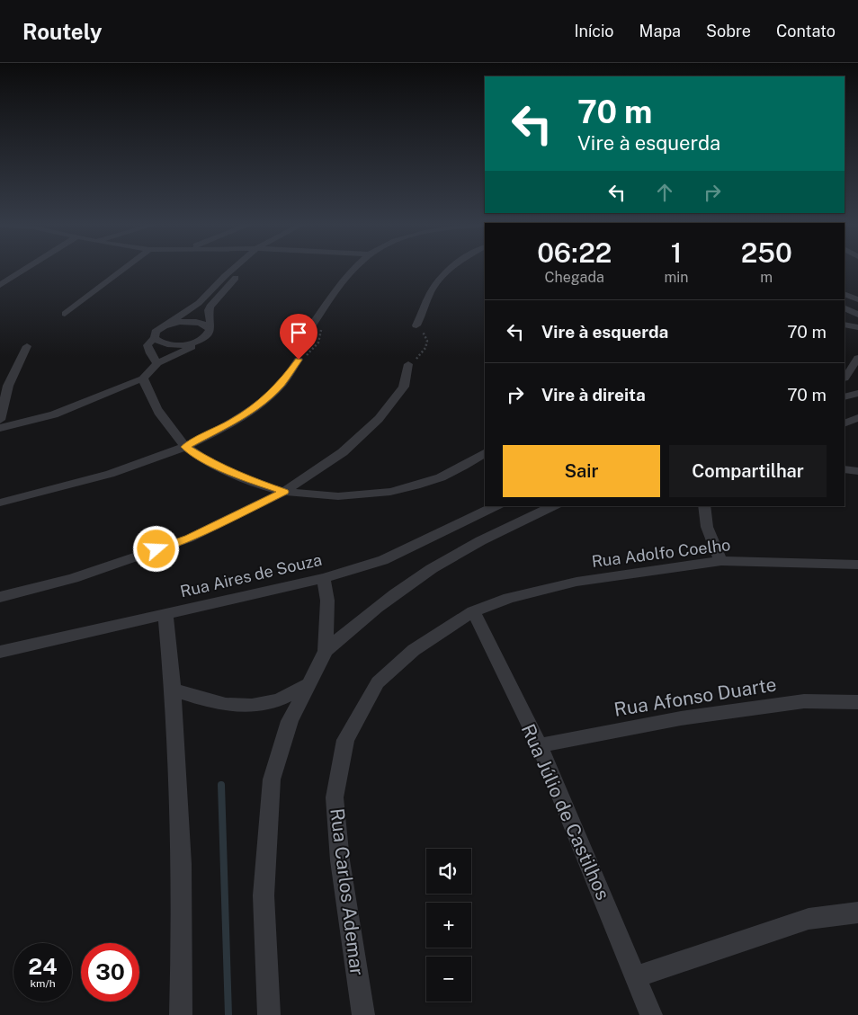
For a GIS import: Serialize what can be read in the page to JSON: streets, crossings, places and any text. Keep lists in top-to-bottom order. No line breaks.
{"streets":{"street":["Rua Adolfo Coelho","Rua Aires de Souza","Rua Afonso Duarte","Rua Júlio de Castilhos","Rua Carlos Ademar"]},"crossings":[["Rua Adolfo Coelho","Rua Júlio de Castilhos"],["Rua Adolfo Coelho","Rua Carlos Ademar"],["Rua Afonso Duarte","Rua Júlio de Castilhos"],["Rua Júlio de Castilhos","Rua Carlos Ademar"]],"page":{"header":"Routely","nav":["Início","Mapa","Sobre","Contato"],"turn":["70 m","Vire à esquerda"],"eta":["06:22","Chegada","1","min","250","m"],"list":[{"name":"Vire à esquerda","value":"70 m"},{"name":"Vire à direita","value":"70 m"}],"buttons":["Sair","Compartilhar"],"map_buttons":["+","−"],"speed":"24 km/h","limit":"30"}}
